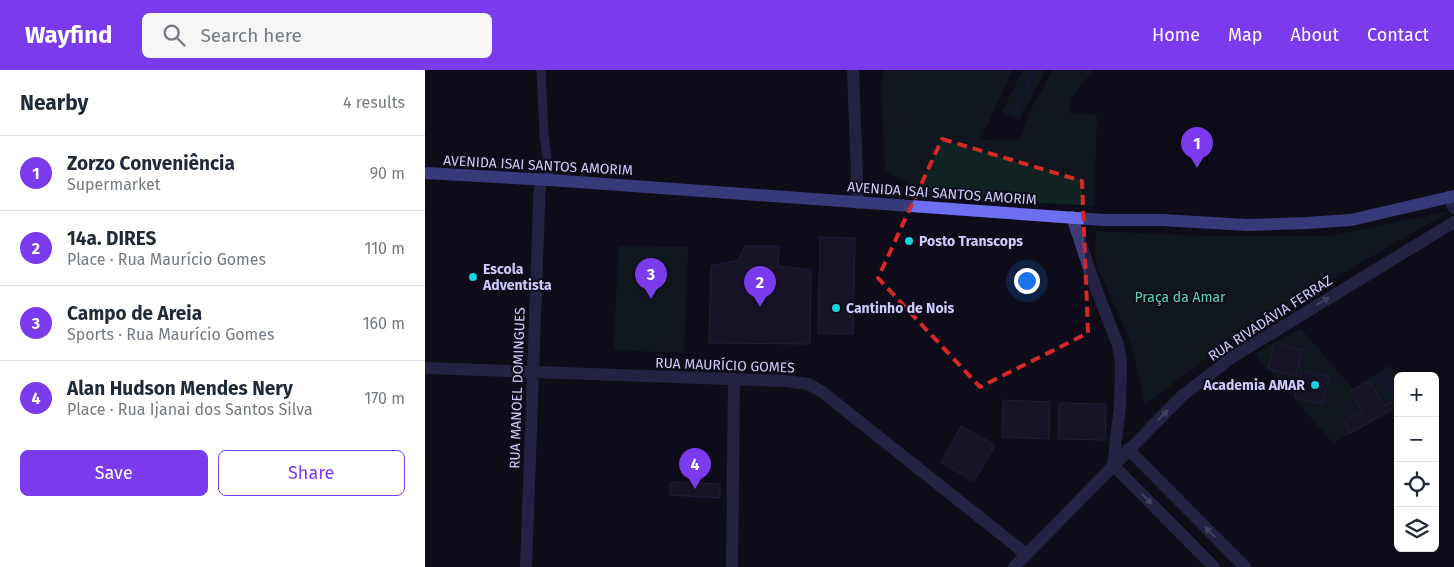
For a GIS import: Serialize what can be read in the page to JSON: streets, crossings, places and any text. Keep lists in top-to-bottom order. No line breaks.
{"streets":{"main road":["AVENIDA ISAI SANTOS AMORIM"],"street":["RUA RIVADÁVIA FERRAZ","RUA MAURÍCIO GOMES","RUA MANOEL DOMINGUES"]},"crossings":[["AVENIDA ISAI SANTOS AMORIM","RUA MANOEL DOMINGUES"],["RUA MAURÍCIO GOMES","RUA MANOEL DOMINGUES"]],"one_way":["RUA RIVADÁVIA FERRAZ"],"parks":["Praça da Amar"],"places":["Posto Transcops","Escola Adventista","Cantinho de Nois","Academia AMAR"],"page":{"header":"Wayfind","search":"Search here","nav":["Home","Map","About","Contact"],"heading":["Nearby","4 results"],"pins":["1","3","2","4"],"list":[{"mark":"1","name":"Zorzo Conveniência","note":"Supermarket","value":"90 m"},{"mark":"2","name":"14a. DIRES","note":"Place · Rua Maurício Gomes","value":"110 m"},{"mark":"3","name":"Campo de Areia","note":"Sports · Rua Maurício Gomes","value":"160 m"},{"mark":"4","name":"Alan Hudson Mendes Nery","note":"Place · Rua Ijanai dos Santos Silva","value":"170 m"}],"map_buttons":["+","−"],"buttons":["Save","Share"]}}
